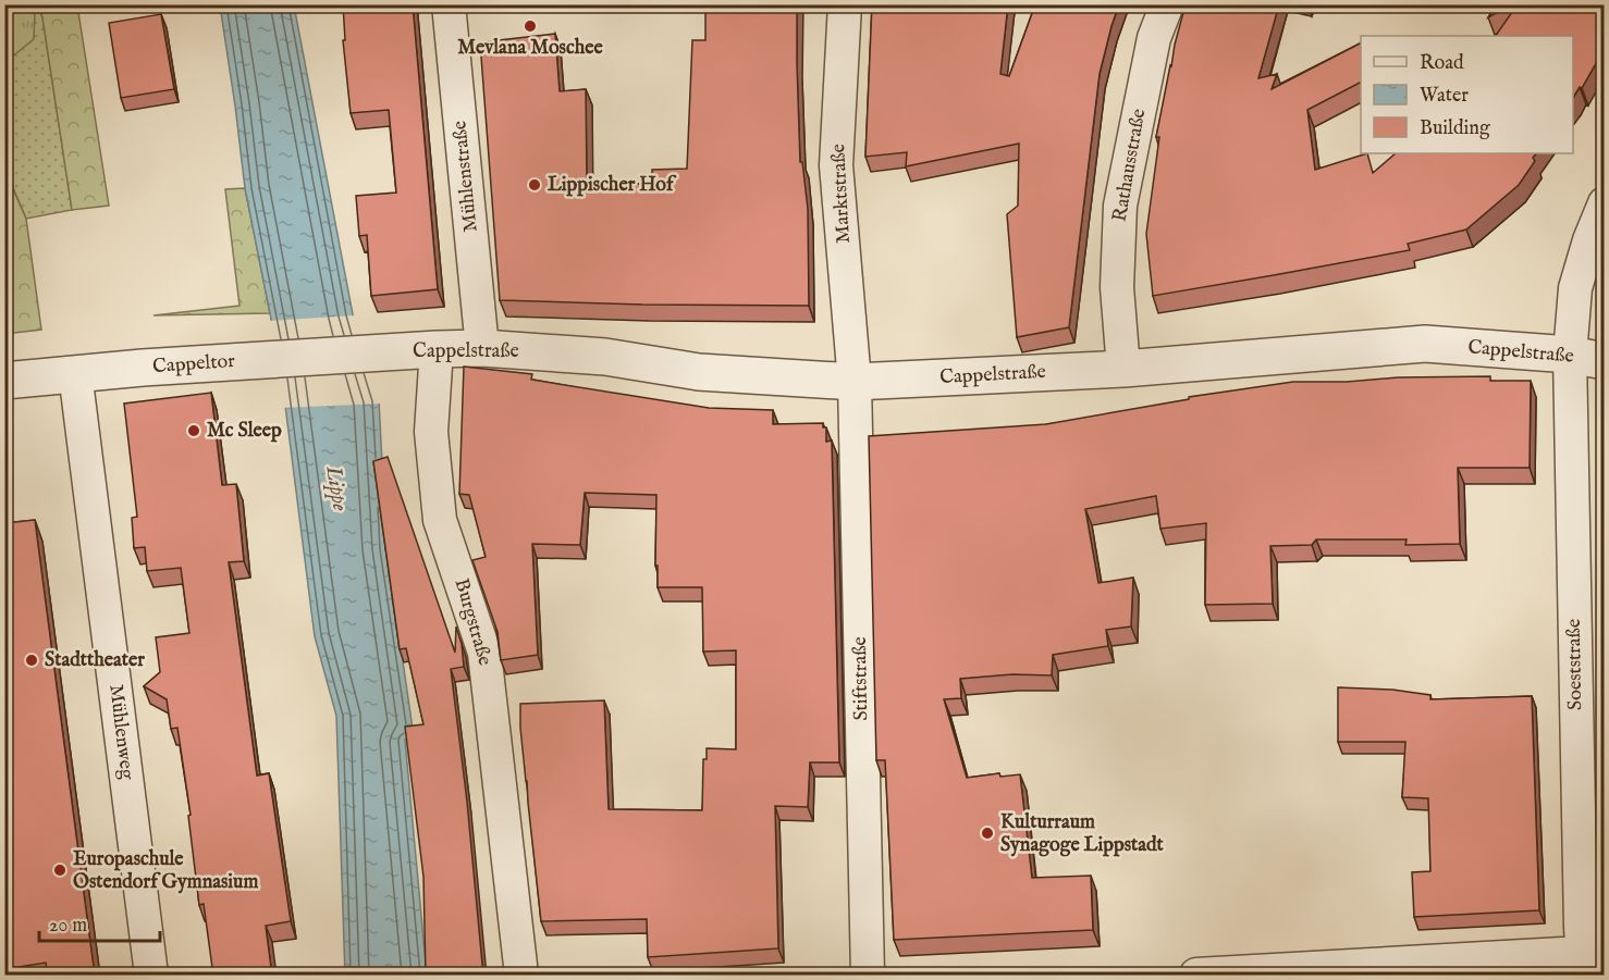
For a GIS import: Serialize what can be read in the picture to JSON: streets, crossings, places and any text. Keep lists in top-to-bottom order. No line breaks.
{"streets":{"street":["Rathausstraße","Mühlenstraße","Marktstraße","Cappelstraße","Cappeltor","Burgstraße","Soeststraße","Stiftstraße","Mühlenweg"]},"crossings":[["Rathausstraße","Cappelstraße"],["Mühlenstraße","Cappelstraße"],["Marktstraße","Cappelstraße"],["Marktstraße","Stiftstraße"],["Cappelstraße","Cappeltor"],["Cappelstraße","Burgstraße"],["Cappelstraße","Soeststraße"],["Cappelstraße","Stiftstraße"],["Cappeltor","Mühlenweg"]],"water":["Lippe"],"places":["Mevlana Moschee","Lippischer Hof","Mc Sleep","Stadttheater","Kulturraum Synagoge Lippstadt","Europaschule Ostendorf Gymnasium"],"legend":["Road","Water","Building"],"scale_bar":"20 m"}
